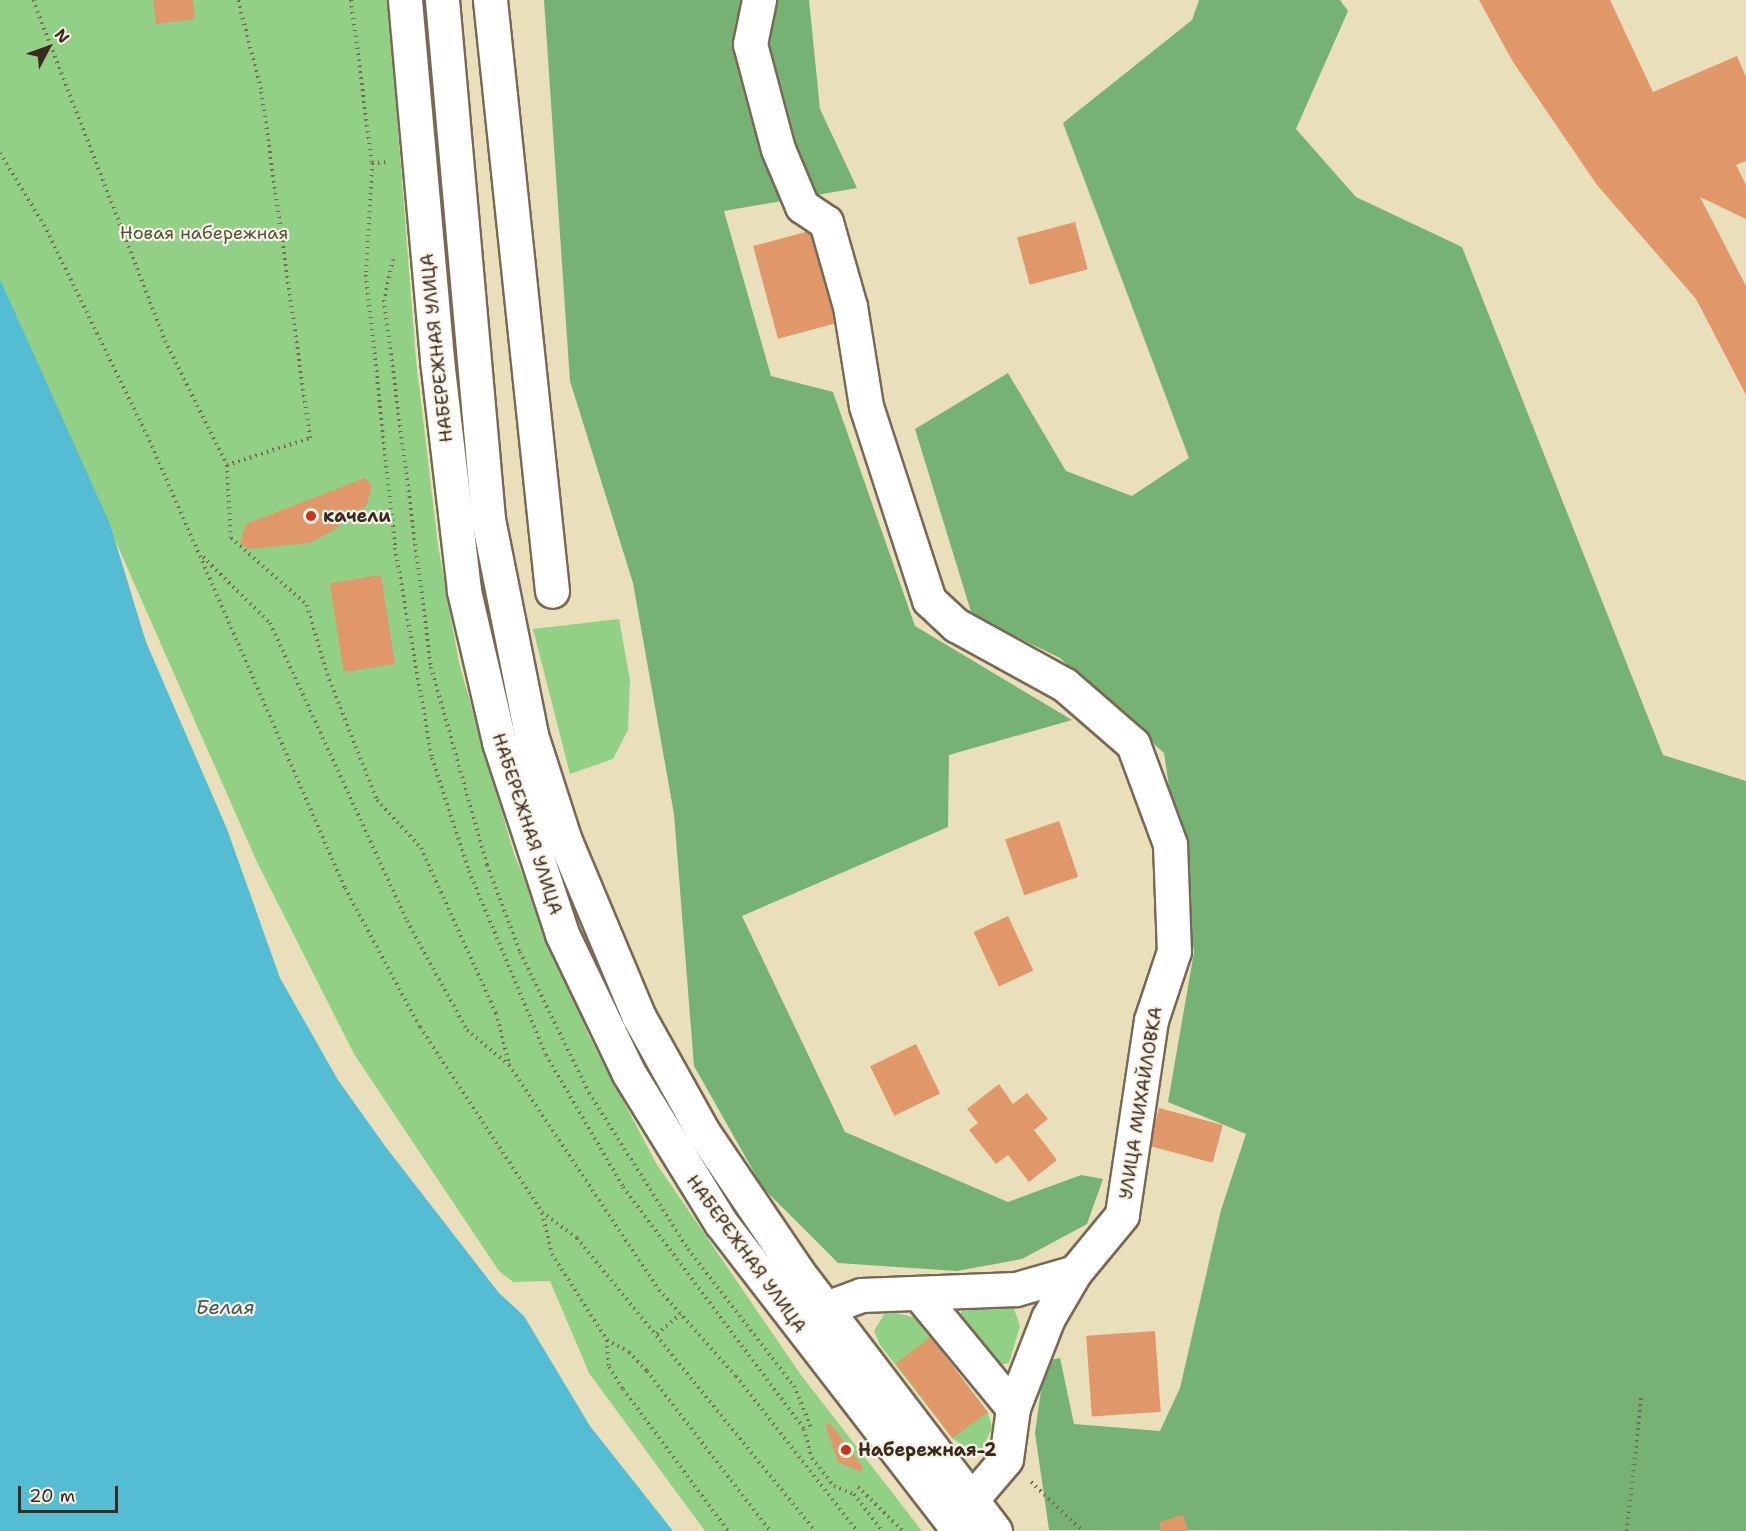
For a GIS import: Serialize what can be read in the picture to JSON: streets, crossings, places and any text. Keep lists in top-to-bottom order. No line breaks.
{"streets":{"street":["НАБЕРЕЖНАЯ УЛИЦА","УЛИЦА МИХАЙЛОВКА"]},"water":["Белая"],"parks":["Новая набережная"],"places":["качели","Набережная-2"],"scale_bar":"20 m","north":"top right"}
